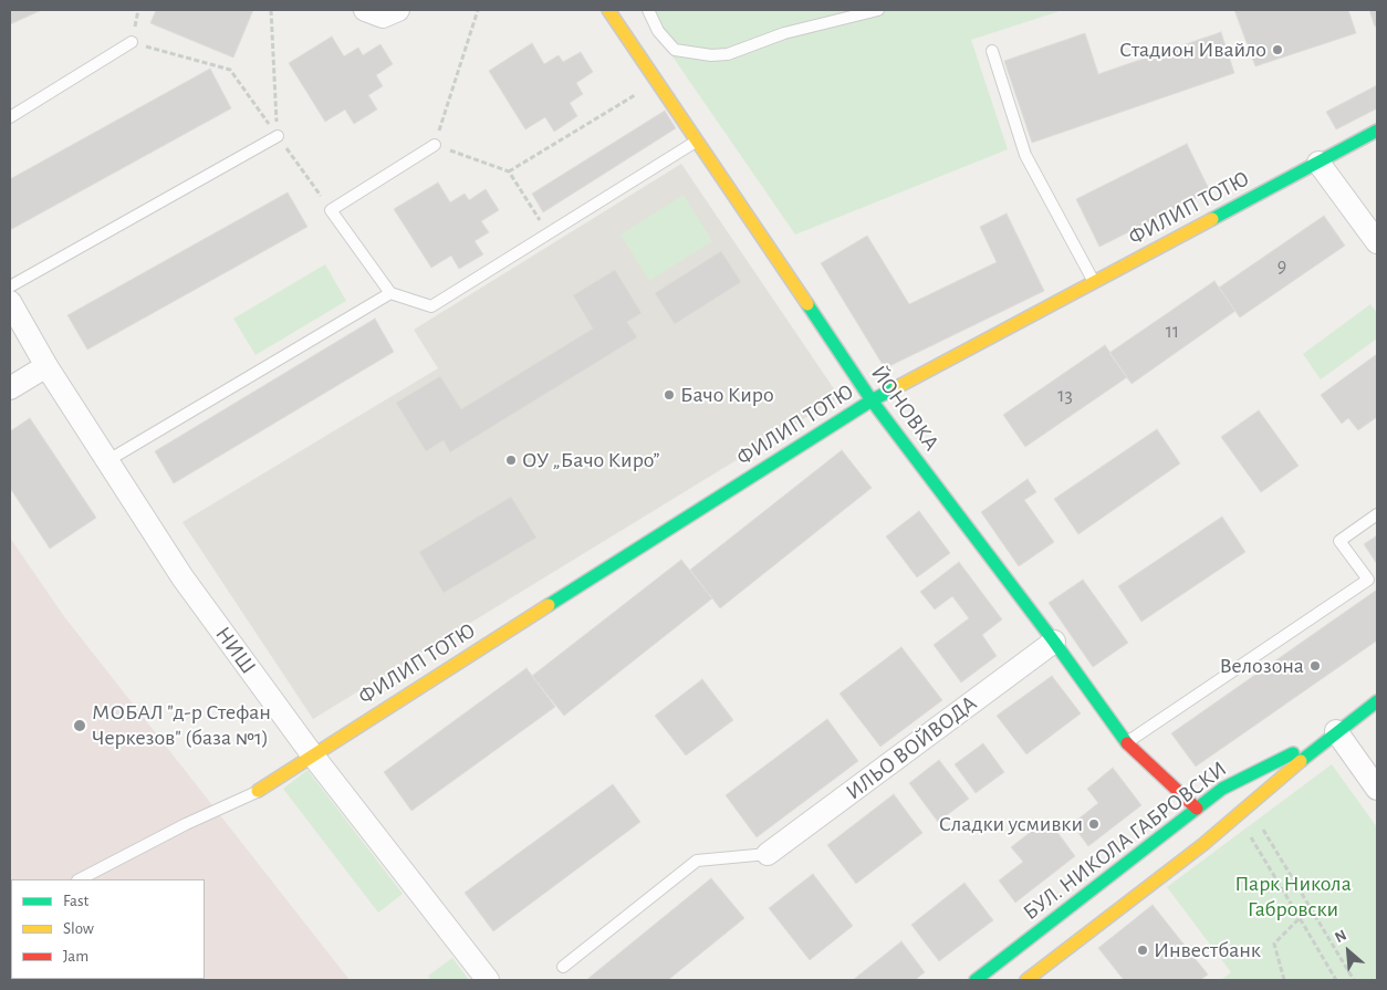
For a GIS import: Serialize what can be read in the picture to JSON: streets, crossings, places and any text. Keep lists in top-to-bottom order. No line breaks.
{"streets":{"street":["ФИЛИП ТОТЮ","ЙОНОВКА","НИШ","ИЛЬО ВОЙВОДА","БУЛ. НИКОЛА ГАБРОВСКИ"]},"crossings":[["ФИЛИП ТОТЮ","ЙОНОВКА"],["ФИЛИП ТОТЮ","НИШ"],["ЙОНОВКА","ИЛЬО ВОЙВОДА"],["ЙОНОВКА","БУЛ. НИКОЛА ГАБРОВСКИ"]],"parks":["Парк Никола Габровски"],"places":["Стадион Ивайло","Бачо Киро","ОУ „Бачо Киро”","Велозона","МОБАЛ \"д-р Стефан Черкезов\" (база №1)","Сладки усмивки","Инвестбанк"],"house_numbers":["9","11","13"],"legend":["Fast","Slow","Jam"],"north":"top left"}
